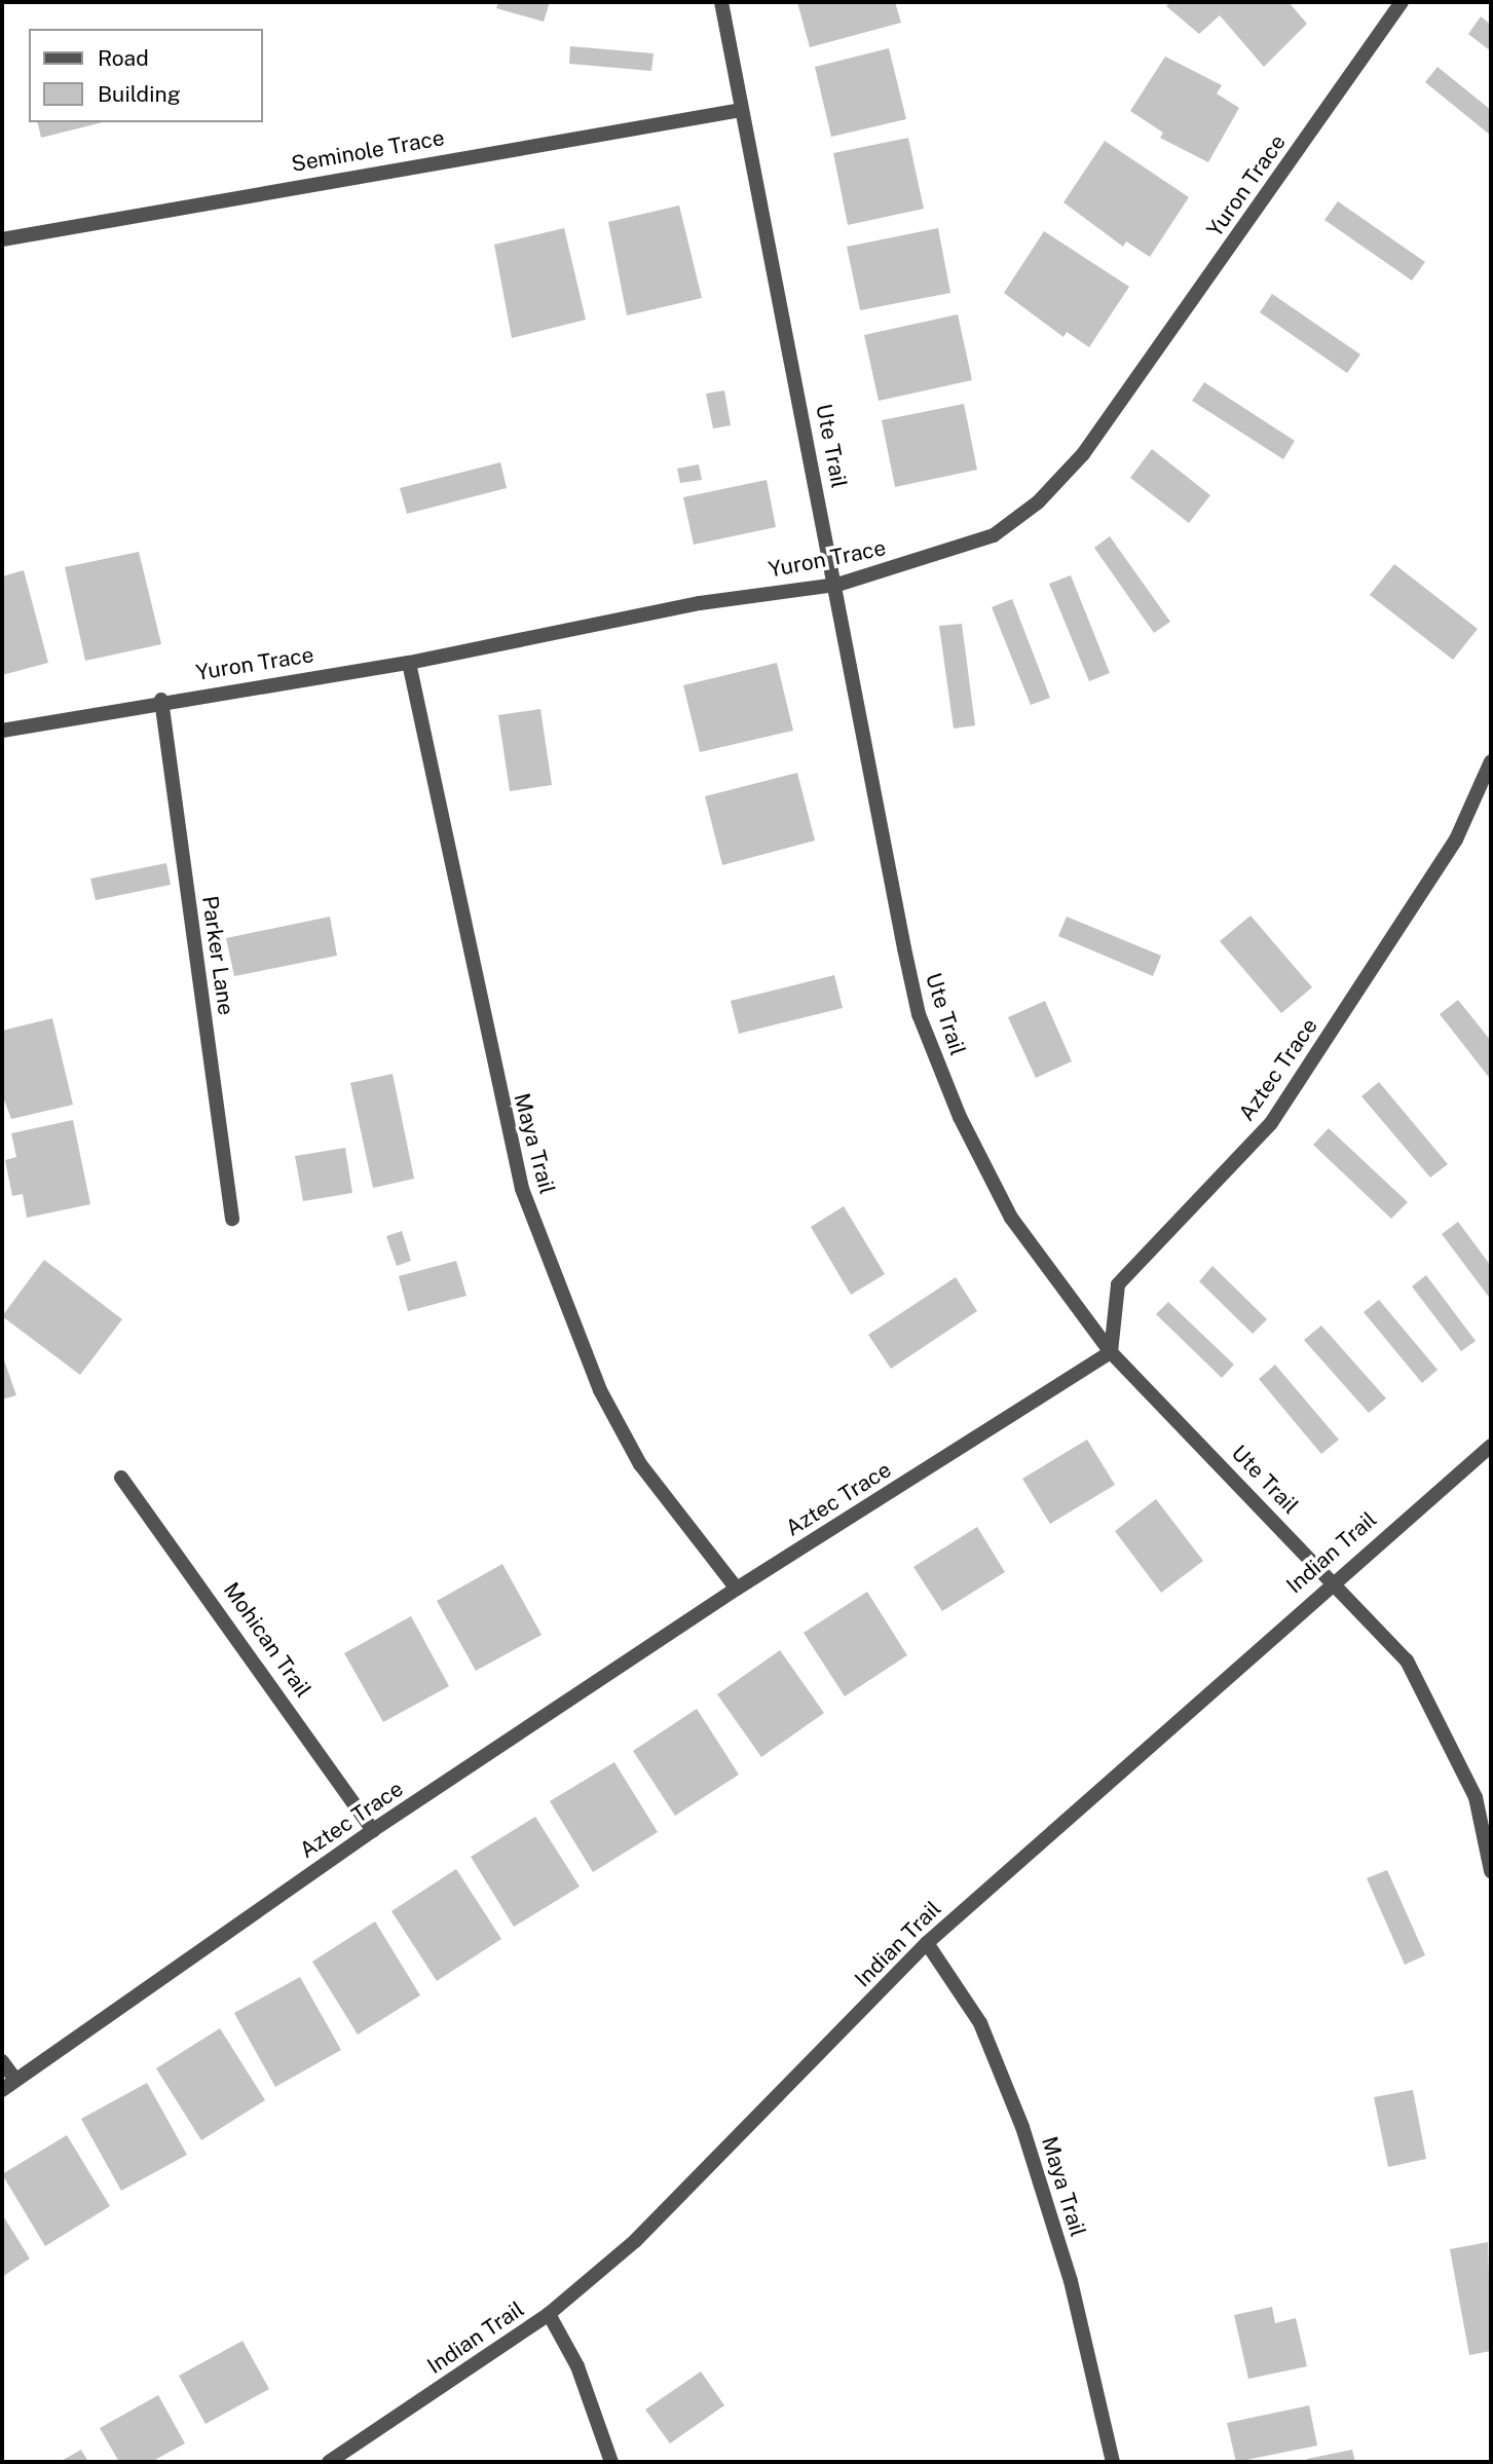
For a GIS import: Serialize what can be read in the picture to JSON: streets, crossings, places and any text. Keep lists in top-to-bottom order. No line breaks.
{"streets":{"street":["Seminole Trace","Yuron Trace","Ute Trail","Parker Lane","Aztec Trace","Maya Trail","Indian Trail","Mohican Trail"]},"crossings":[["Seminole Trace","Ute Trail"],["Yuron Trace","Ute Trail"],["Yuron Trace","Parker Lane"],["Yuron Trace","Maya Trail"],["Ute Trail","Aztec Trace"],["Ute Trail","Indian Trail"],["Aztec Trace","Maya Trail"],["Aztec Trace","Mohican Trail"],["Maya Trail","Indian Trail"]],"legend":["Road","Building"]}
